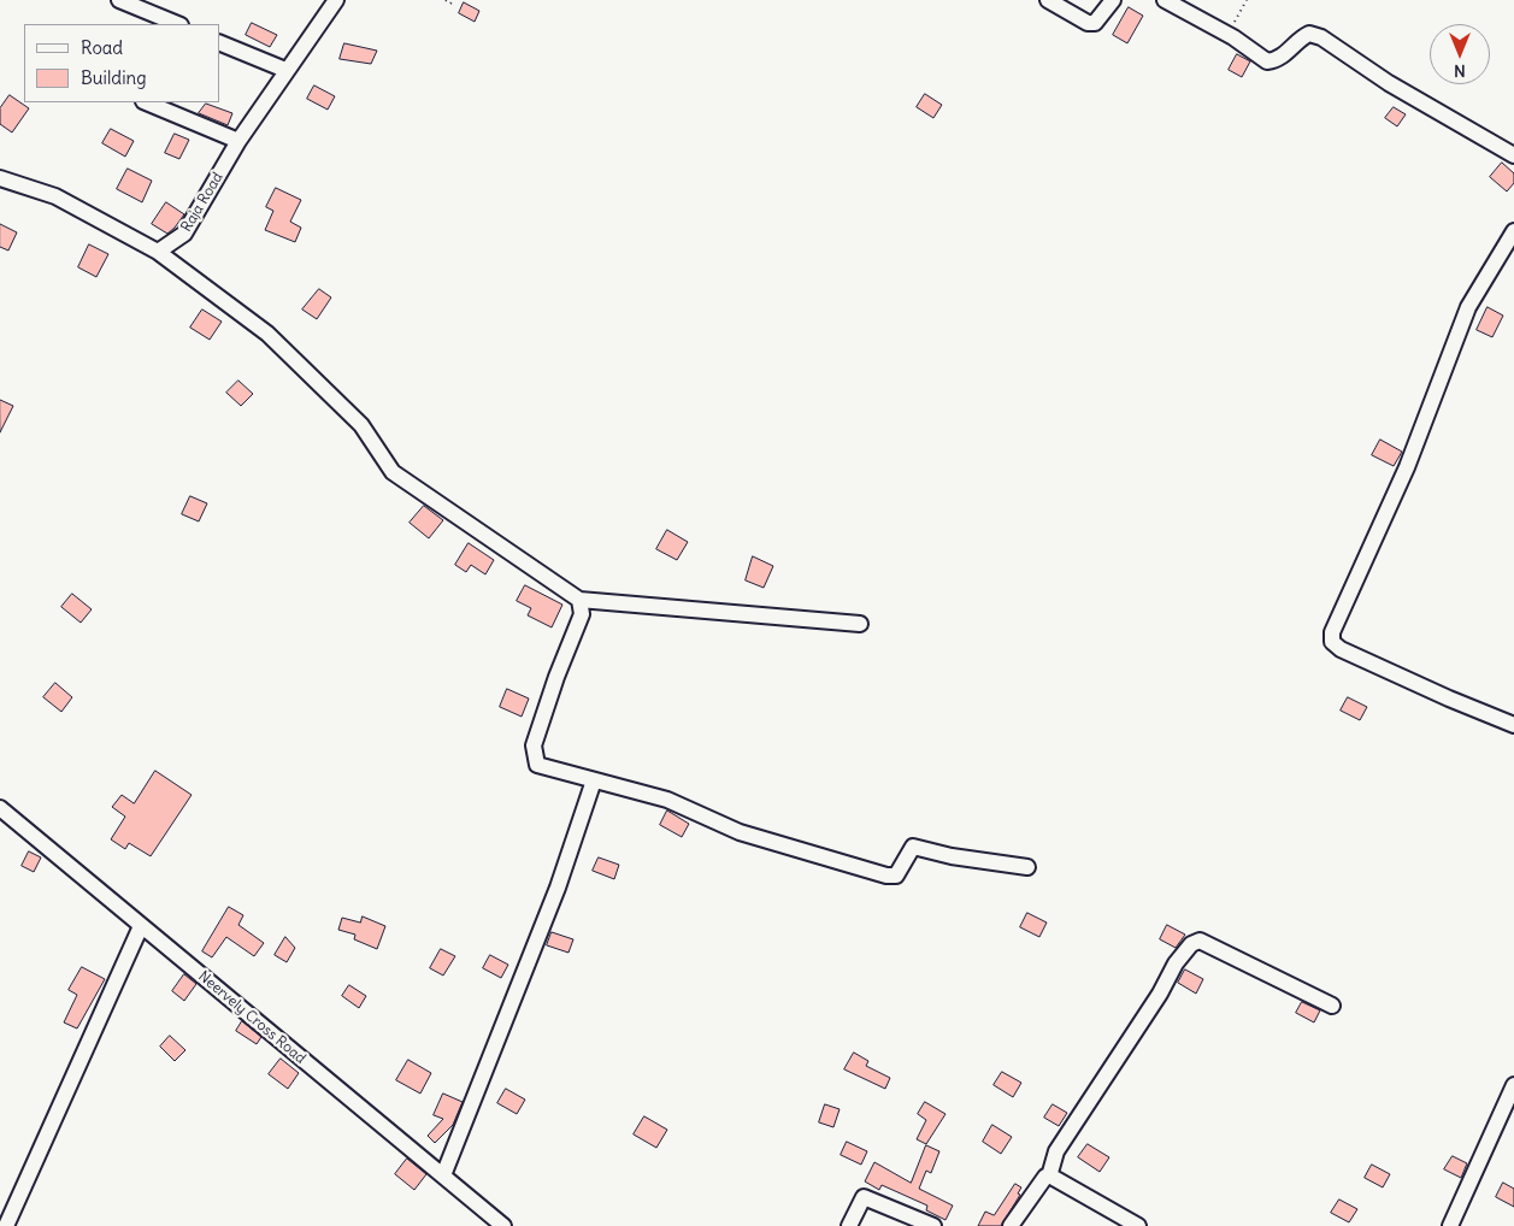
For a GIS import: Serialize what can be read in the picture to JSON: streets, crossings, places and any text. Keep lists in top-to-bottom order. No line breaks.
{"streets":{"street":["Raja Road","Neervely Cross Road"]},"legend":["Road","Building"],"north":"bottom"}
